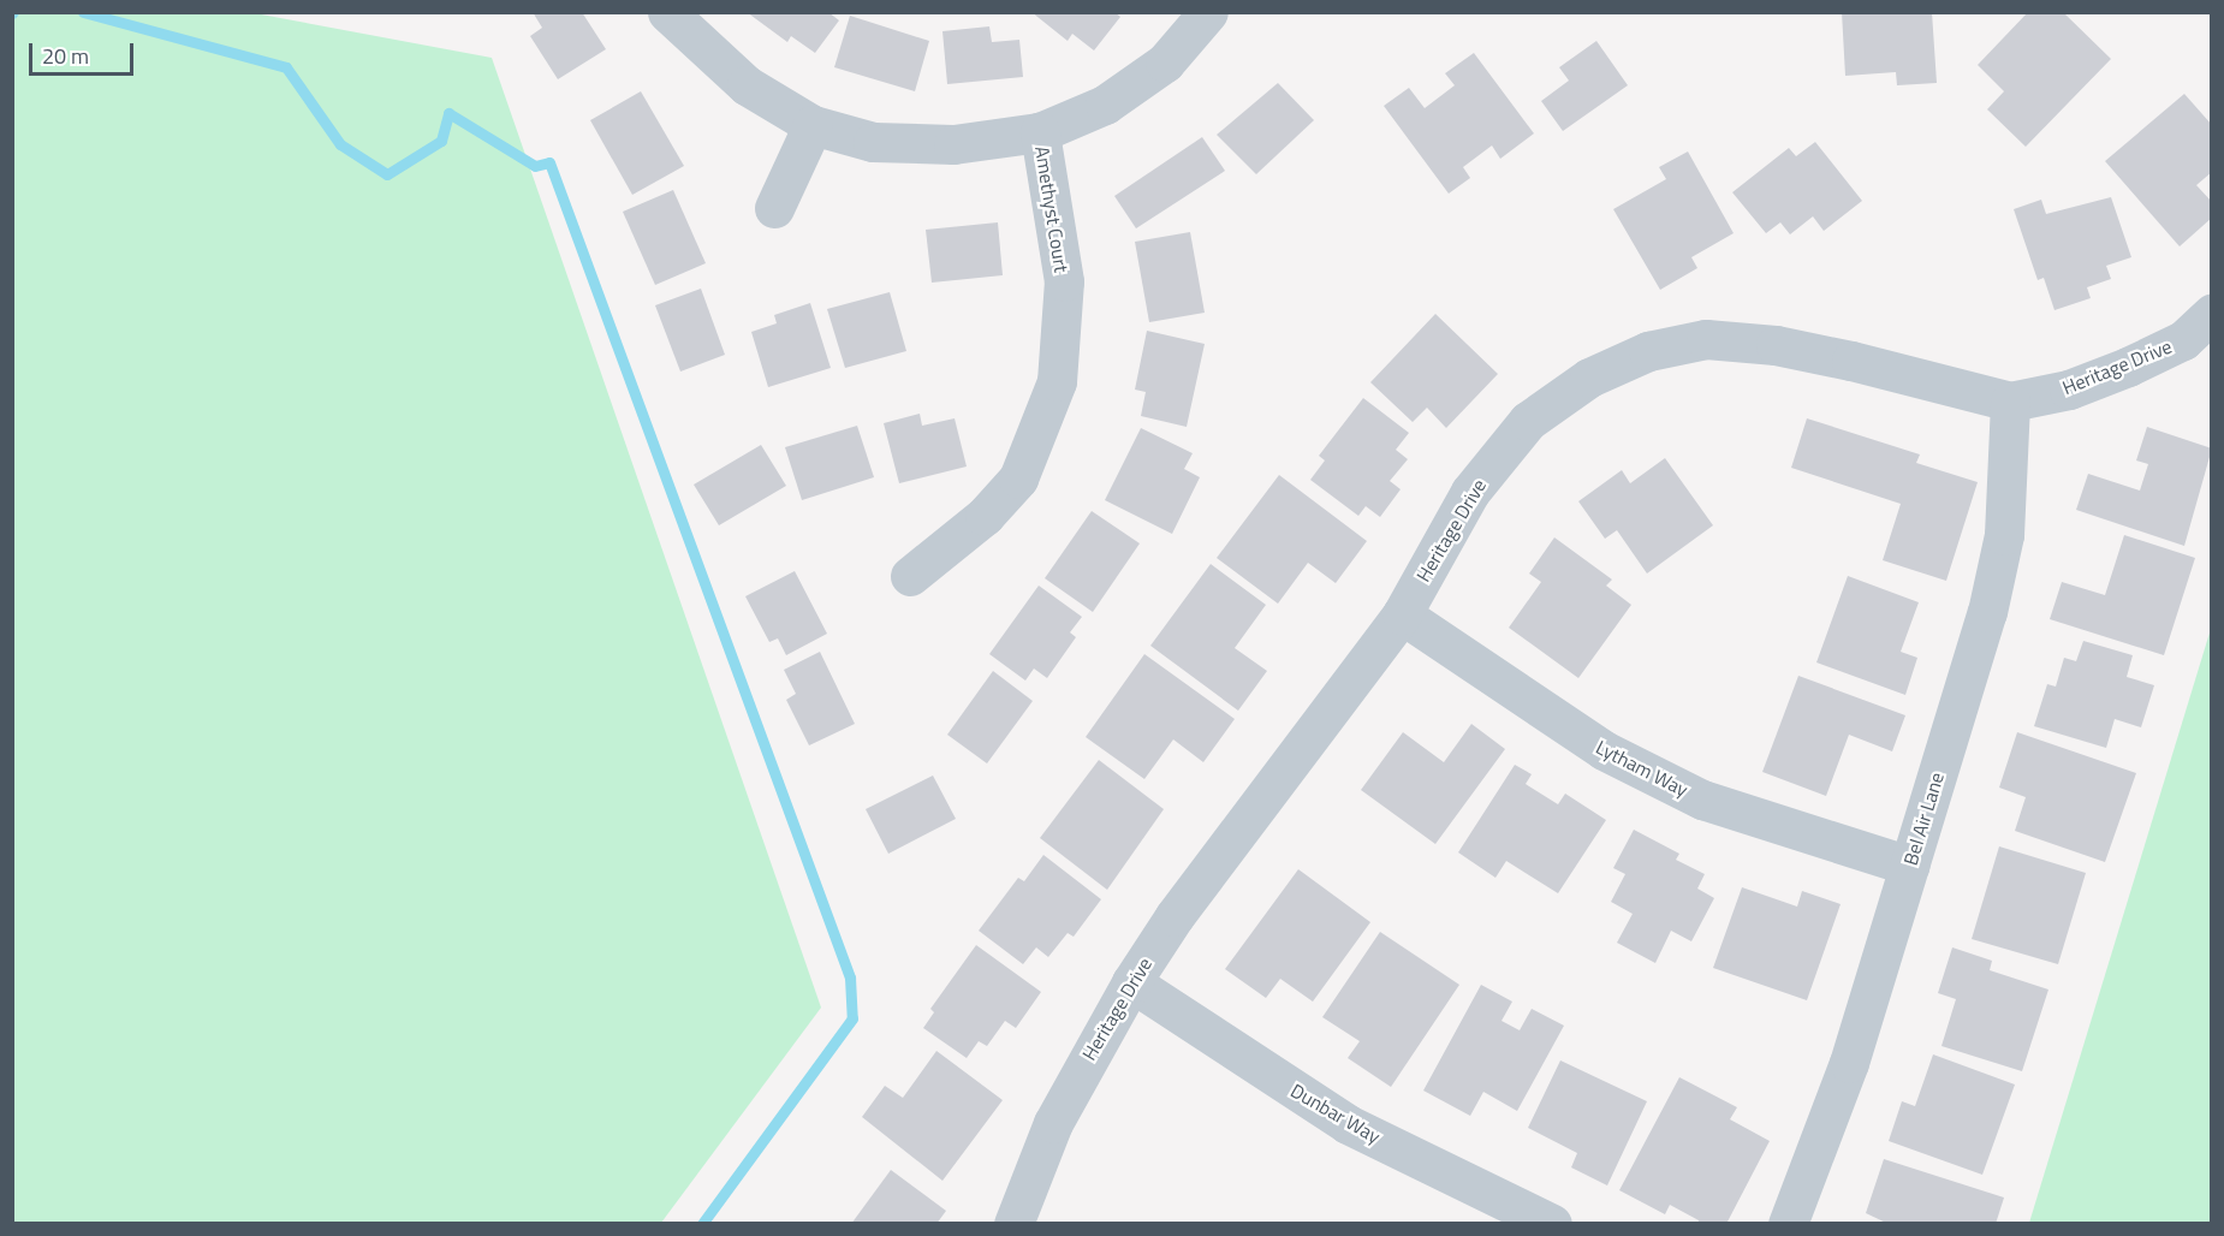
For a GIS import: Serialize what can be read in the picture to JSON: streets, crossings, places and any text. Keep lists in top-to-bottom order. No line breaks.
{"streets":{"street":["Amethyst Court","Heritage Drive","Lytham Way","Bel Air Lane","Dunbar Way"]},"crossings":[["Heritage Drive","Lytham Way"],["Heritage Drive","Bel Air Lane"],["Heritage Drive","Dunbar Way"],["Lytham Way","Bel Air Lane"]],"scale_bar":"20 m"}
